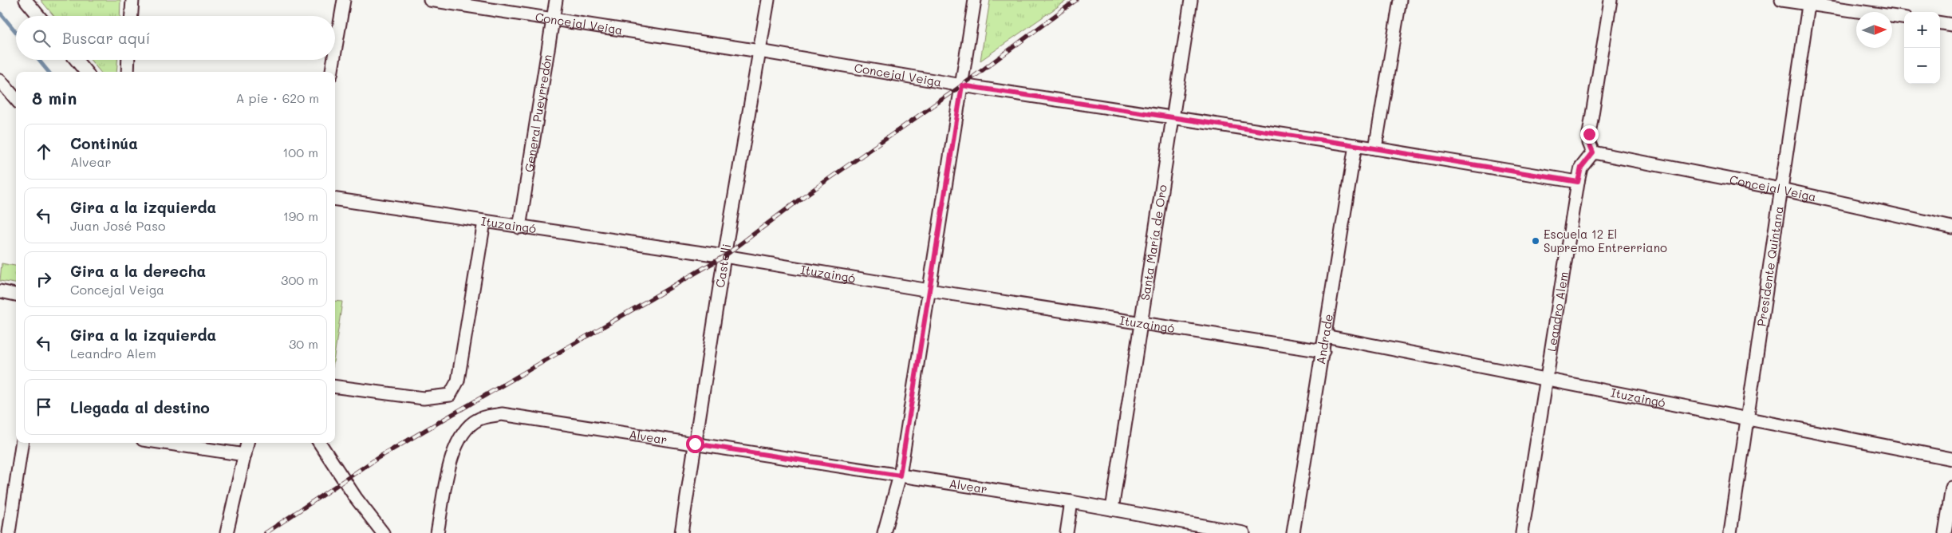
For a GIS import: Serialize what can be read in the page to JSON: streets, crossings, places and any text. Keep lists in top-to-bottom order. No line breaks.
{"streets":{"street":["Concejal Veiga","General Pueyrredón","Ituzaingó","Santa María de Oro","Castelli","Presidente Quintana","Leandro Alem","Andrade","Alvear"]},"crossings":[["Concejal Veiga","General Pueyrredón"],["Concejal Veiga","Santa María de Oro"],["Concejal Veiga","Castelli"],["Concejal Veiga","Presidente Quintana"],["Concejal Veiga","Leandro Alem"],["Concejal Veiga","Andrade"],["General Pueyrredón","Ituzaingó"],["Ituzaingó","Santa María de Oro"],["Ituzaingó","Castelli"],["Ituzaingó","Presidente Quintana"],["Ituzaingó","Leandro Alem"],["Ituzaingó","Andrade"],["Santa María de Oro","Alvear"],["Castelli","Alvear"]],"places":["Escuela 12 El Supremo Entrerriano"],"north":"right","page":{"map_buttons":["+","−"],"search":"Buscar aquí","heading":["8 min","A pie · 620 m"],"list":[["Continúa","Alvear","100 m"],["Gira a la izquierda","Juan José Paso","190 m"],["Gira a la derecha","Concejal Veiga","300 m"],["Gira a la izquierda","Leandro Alem","30 m"],"Llegada al destino"]}}
